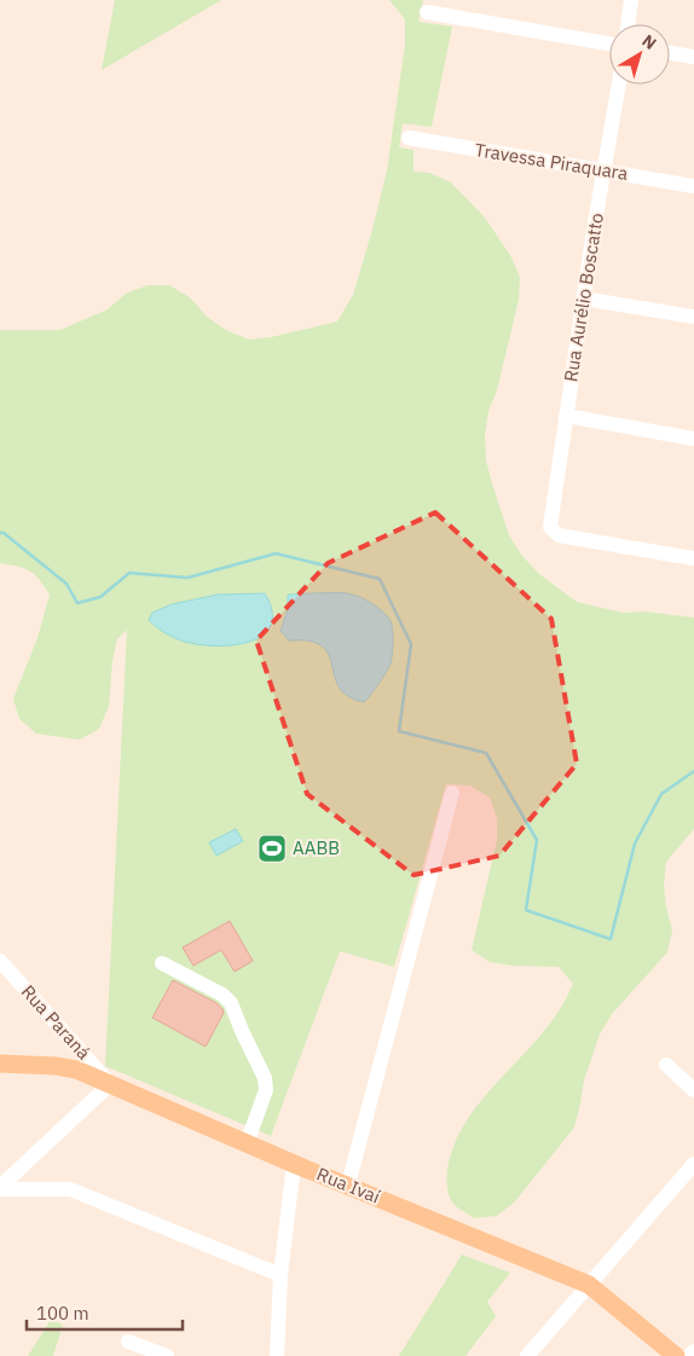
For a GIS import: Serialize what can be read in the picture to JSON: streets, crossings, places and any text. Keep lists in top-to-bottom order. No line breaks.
{"streets":{"main road":["Rua Ivaí"],"street":["Travessa Piraquara","Rua Aurélio Boscatto","Rua Paraná"]},"crossings":[["Travessa Piraquara","Rua Aurélio Boscatto"],["Rua Paraná","Rua Ivaí"]],"places":{"sports":["AABB"]},"scale_bar":"100 m","north":"top right"}
